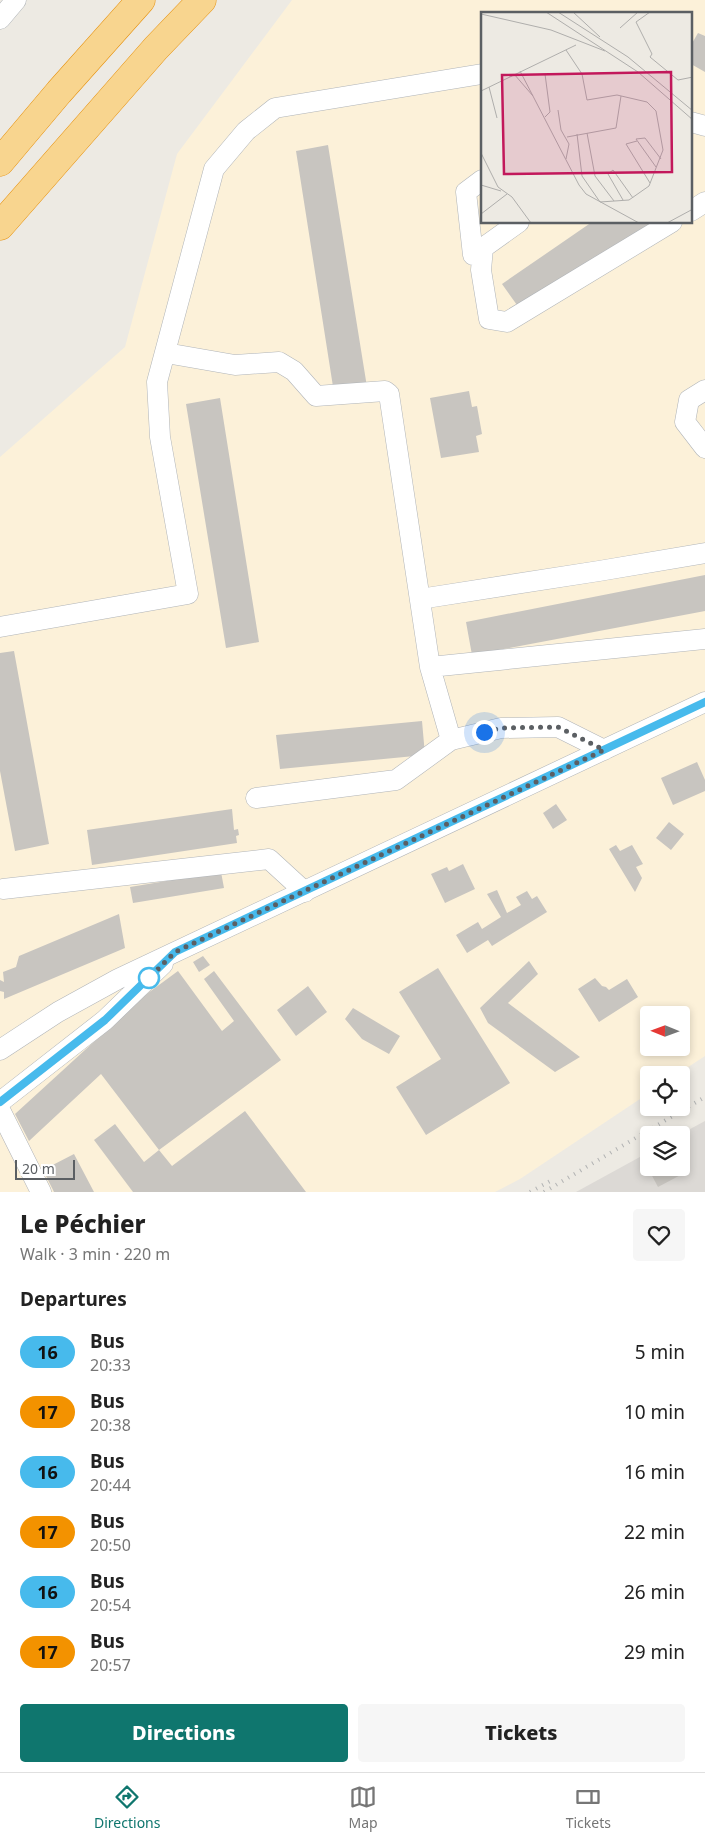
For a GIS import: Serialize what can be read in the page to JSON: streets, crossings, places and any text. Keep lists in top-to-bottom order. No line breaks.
{"lines":["bus line 16"],"scale_bar":"20 m","north":"left","page":{"scale":"20 m","heading":[["Le Péchier","Walk · 3 min · 220 m"],"Departures"],"list":[{"mark":"16","name":"Bus","note":"20:33","value":"5 min"},{"mark":"17","name":"Bus","note":"20:38","value":"10 min"},{"mark":"16","name":"Bus","note":"20:44","value":"16 min"},{"mark":"17","name":"Bus","note":"20:50","value":"22 min"},{"mark":"16","name":"Bus","note":"20:54","value":"26 min"},{"mark":"17","name":"Bus","note":"20:57","value":"29 min"}],"buttons":["Directions","Tickets"],"tabs":["Directions","Map","Tickets"]}}
